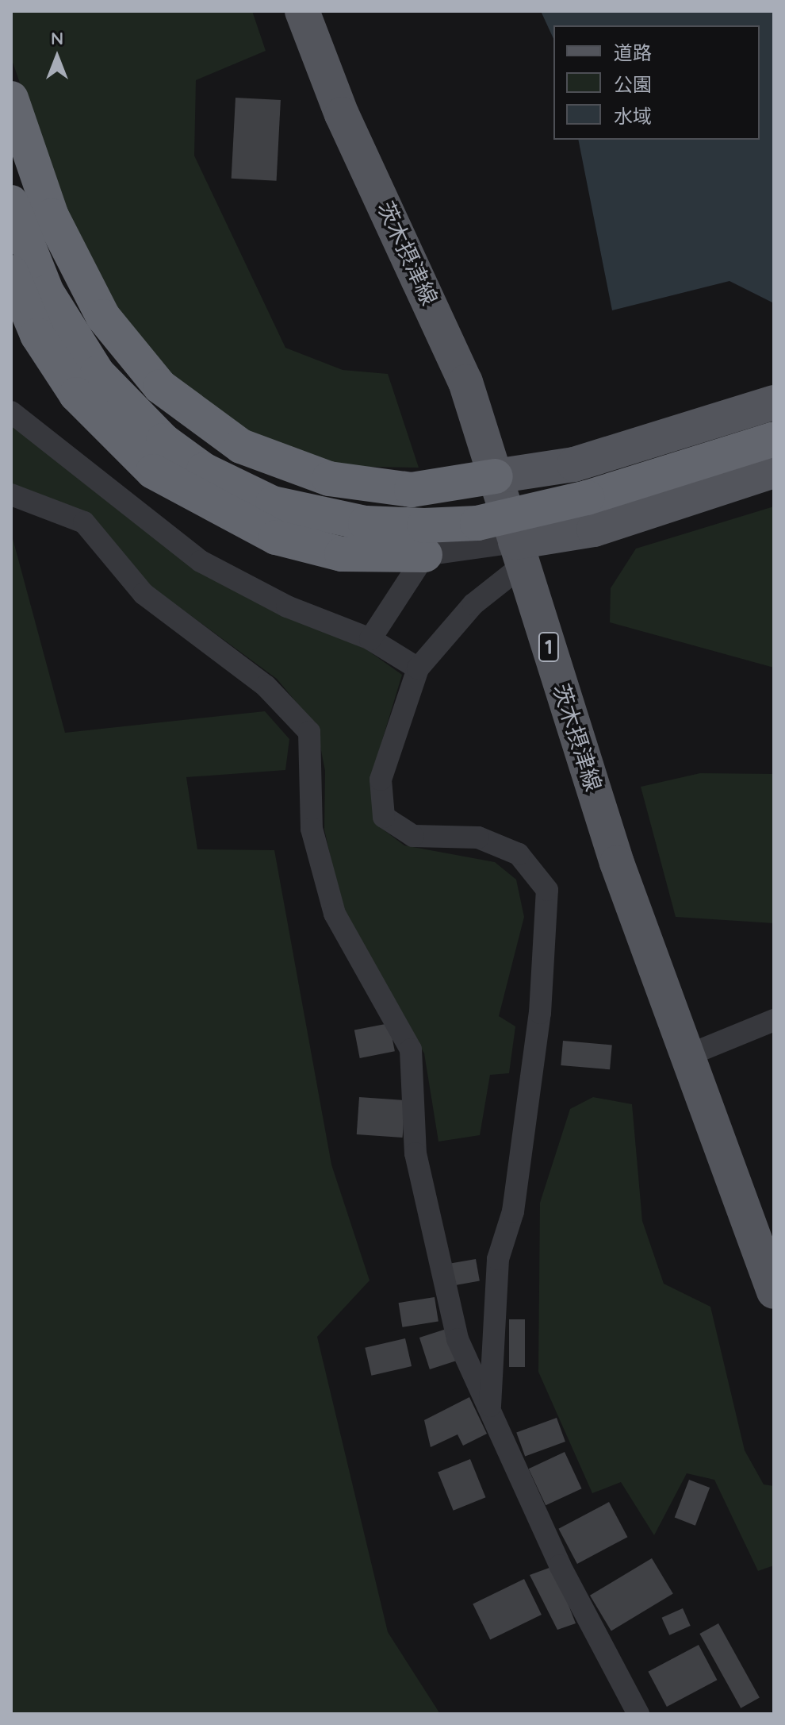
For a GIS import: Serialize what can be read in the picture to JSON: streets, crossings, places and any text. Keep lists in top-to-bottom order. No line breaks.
{"streets":{"main road":["茨木摂津線","1"]},"legend":["道路","公園","水域"],"north":"top"}
